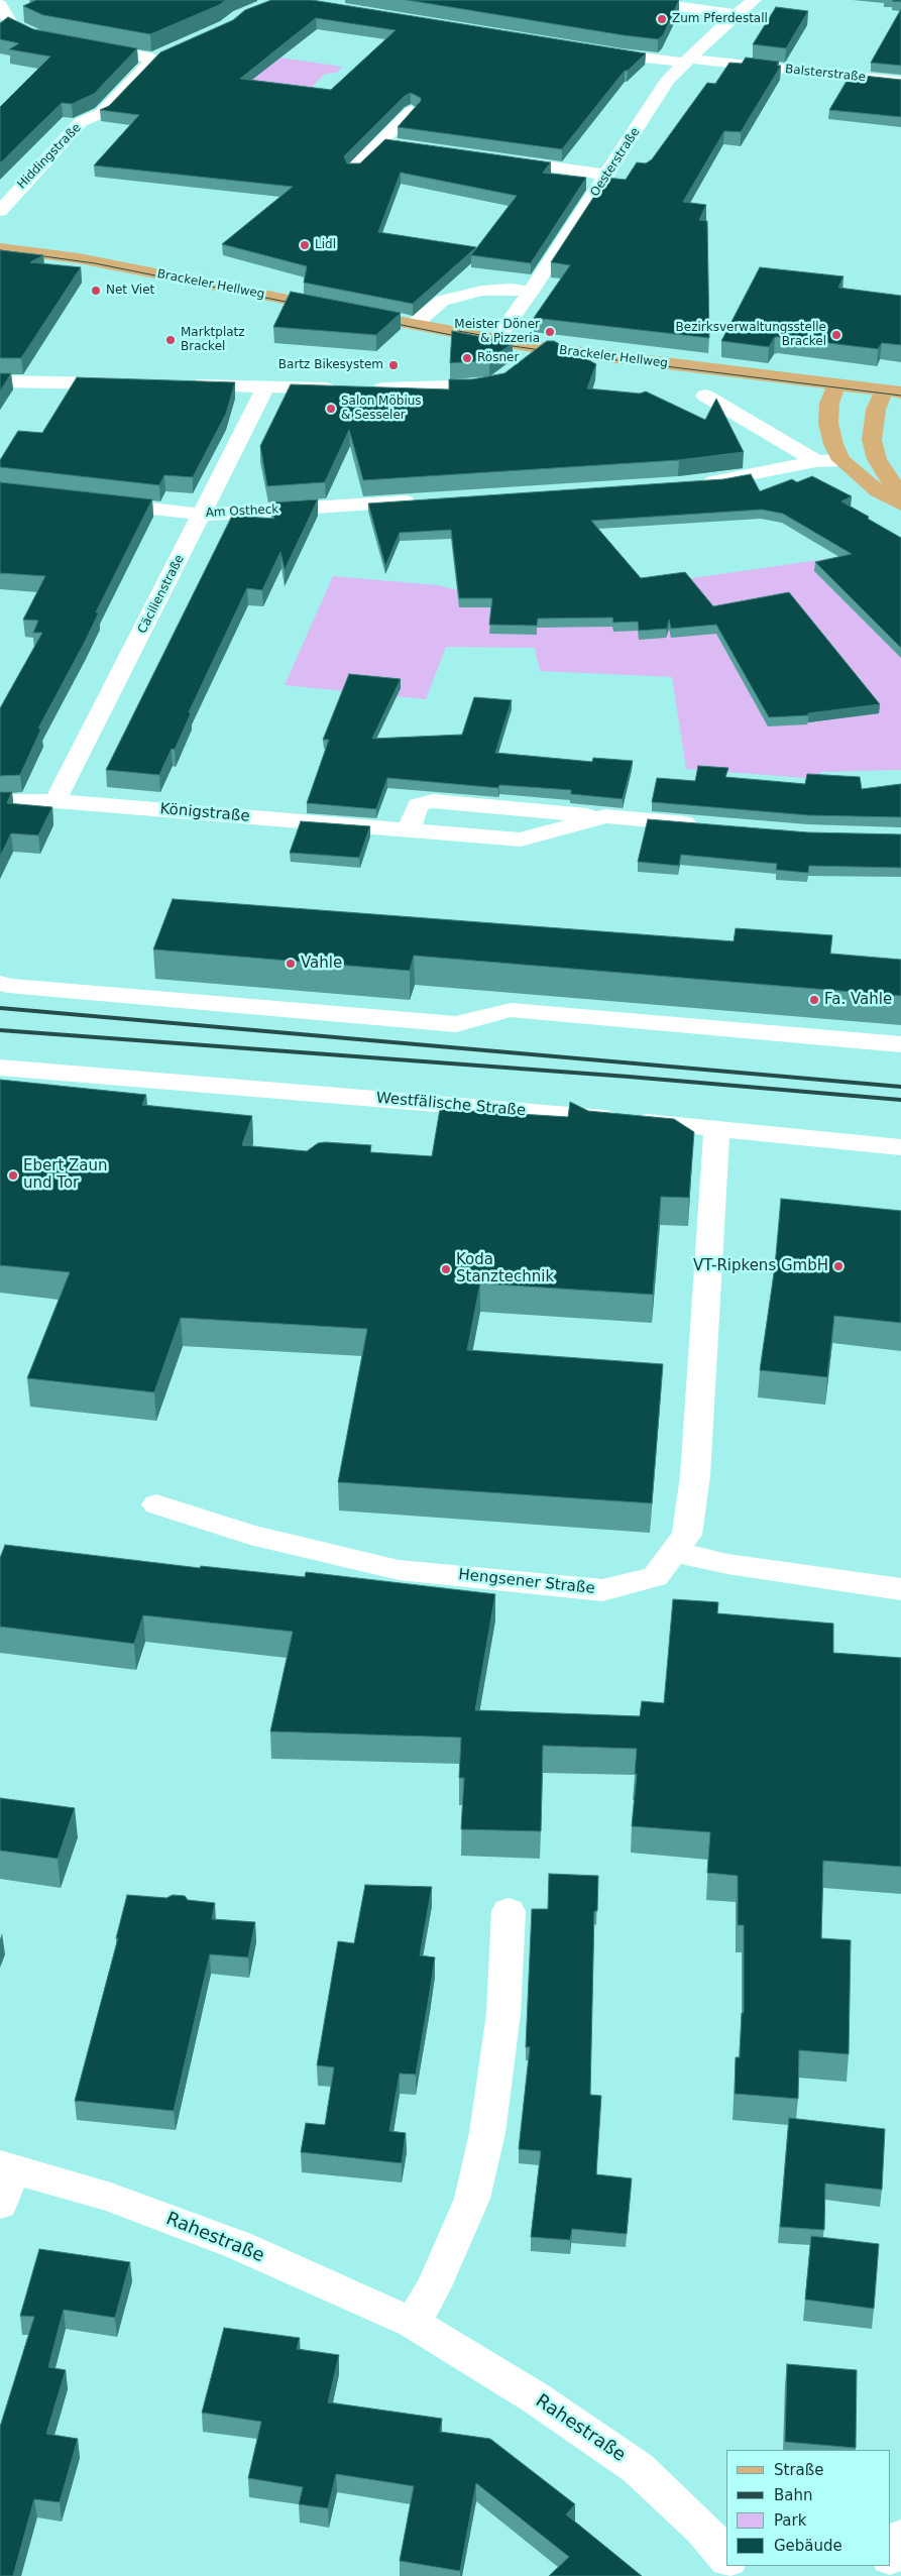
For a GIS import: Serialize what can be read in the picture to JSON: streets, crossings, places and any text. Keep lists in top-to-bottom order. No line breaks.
{"streets":{"main road":["Brackeler Hellweg"],"street":["Balsterstraße","Hiddingstraße","Oesterstraße","Am Ostheck","Cäcilienstraße","Königstraße","Westfälische Straße","Hengsener Straße","Rahestraße"]},"crossings":[["Balsterstraße","Oesterstraße"],["Oesterstraße","Brackeler Hellweg"],["Am Ostheck","Cäcilienstraße"],["Cäcilienstraße","Königstraße"],["Westfälische Straße","Hengsener Straße"]],"places":["Zum Pferdestall","Lidl","Net Viet","Meister Döner & Pizzeria","Bezirksverwaltungsstelle Brackel","Marktplatz Brackel","Rösner","Bartz Bikesystem","Salon Möbius & Sesseler","Vahle","Fa. Vahle","Ebert Zaun und Tor","VT-Ripkens GmbH","Koda Stanztechnik"],"legend":["Straße","Bahn","Park","Gebäude"]}
